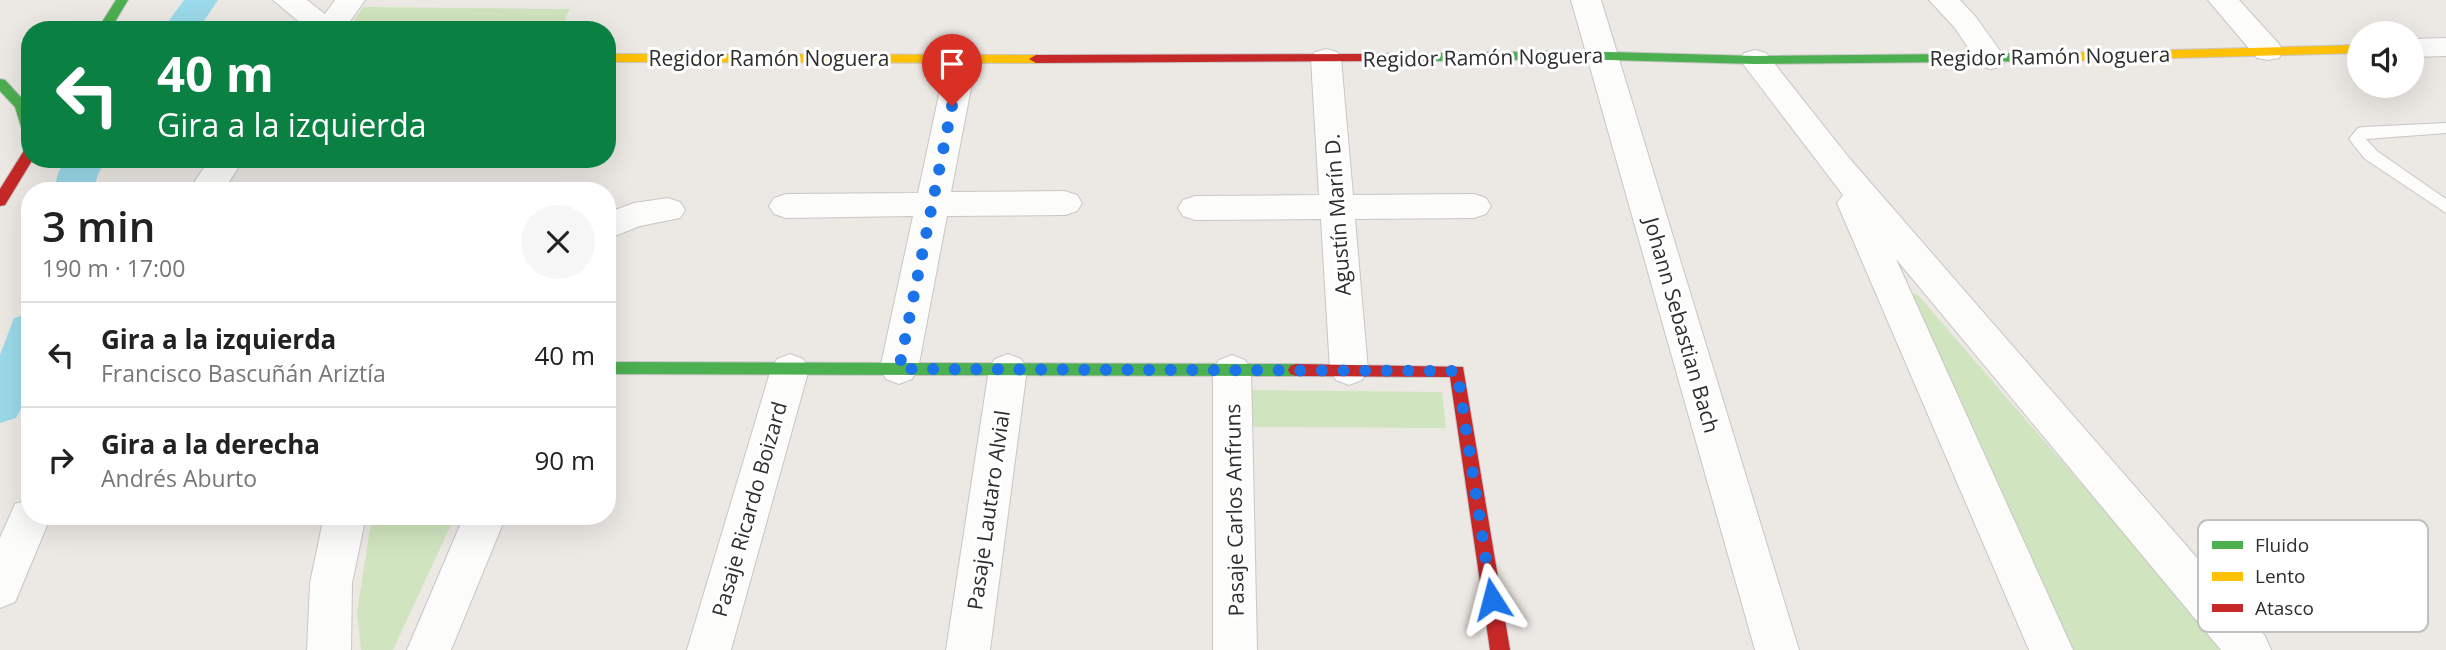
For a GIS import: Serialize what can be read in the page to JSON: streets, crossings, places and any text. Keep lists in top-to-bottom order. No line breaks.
{"streets":{"street":["Regidor Ramón Noguera","Agustín Marín D.","Johann Sebastian Bach","Pasaje Ricardo Boizard","Pasaje Lautaro Alvial","Pasaje Carlos Anfruns"]},"crossings":[["Regidor Ramón Noguera","Agustín Marín D."],["Regidor Ramón Noguera","Johann Sebastian Bach"]],"legend":["Fluido","Lento","Atasco"],"page":{"turn":["40 m","Gira a la izquierda"],"heading":["3 min","190 m · 17:00"],"list":[{"name":"Gira a la izquierda","note":"Francisco Bascuñán Ariztía","value":"40 m"},{"name":"Gira a la derecha","note":"Andrés Aburto","value":"90 m"}]}}
